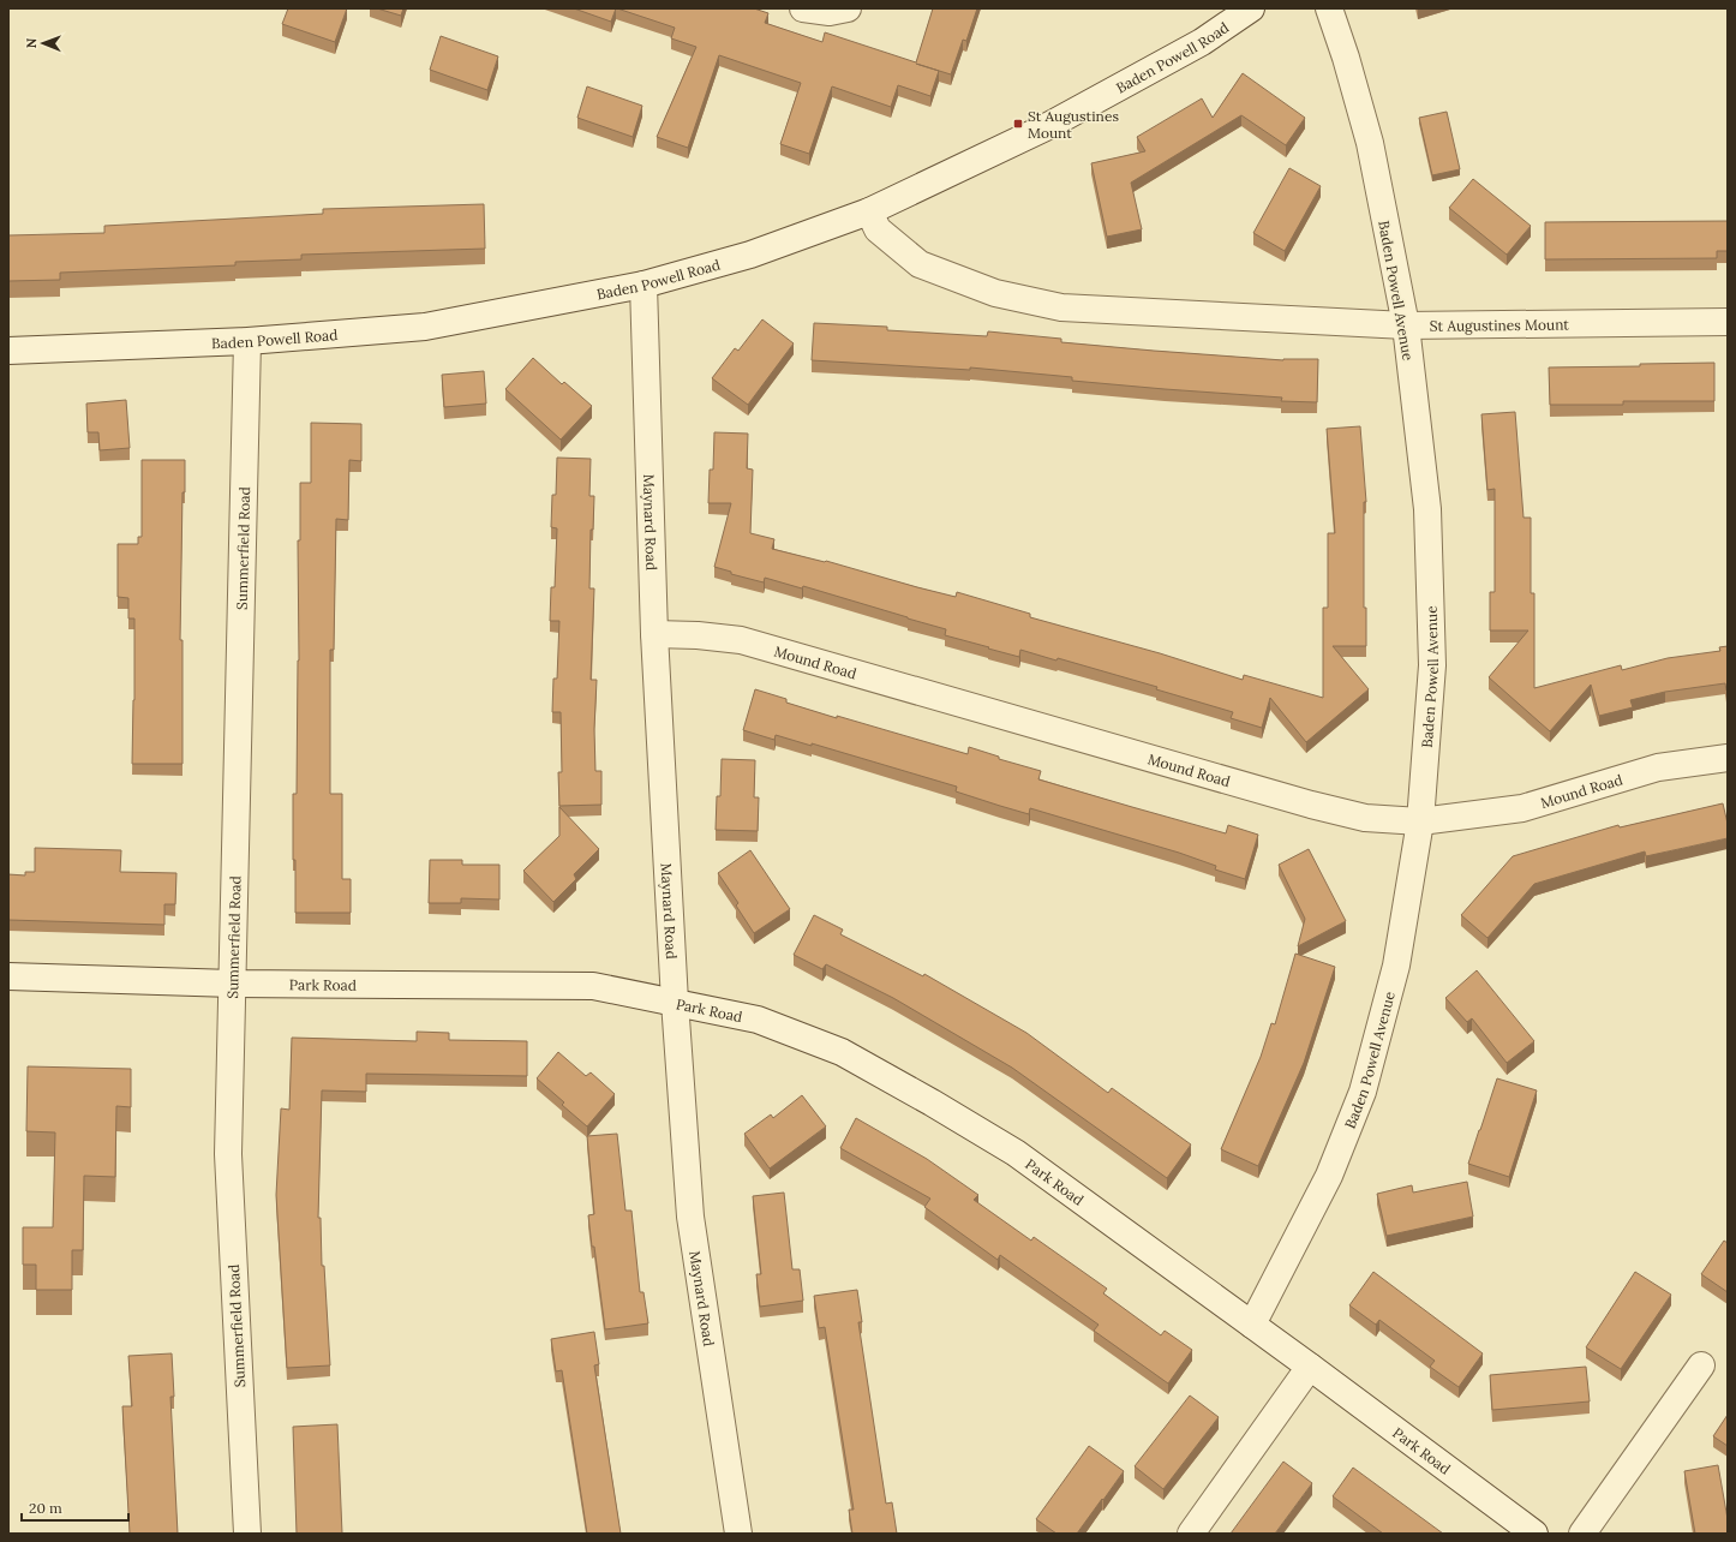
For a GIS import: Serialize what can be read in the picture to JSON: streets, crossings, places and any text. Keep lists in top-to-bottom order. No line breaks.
{"streets":{"street":["Baden Powell Road","Baden Powell Avenue","St Augustines Mount","Maynard Road","Summerfield Road","Mound Road","Park Road"]},"crossings":[["Baden Powell Road","St Augustines Mount"],["Baden Powell Road","Maynard Road"],["Baden Powell Road","Summerfield Road"],["Baden Powell Avenue","St Augustines Mount"],["Baden Powell Avenue","Mound Road"],["Baden Powell Avenue","Park Road"],["Maynard Road","Mound Road"],["Maynard Road","Park Road"],["Summerfield Road","Park Road"]],"places":{"transit":["St Augustines Mount"]},"scale_bar":"20 m","north":"left"}
